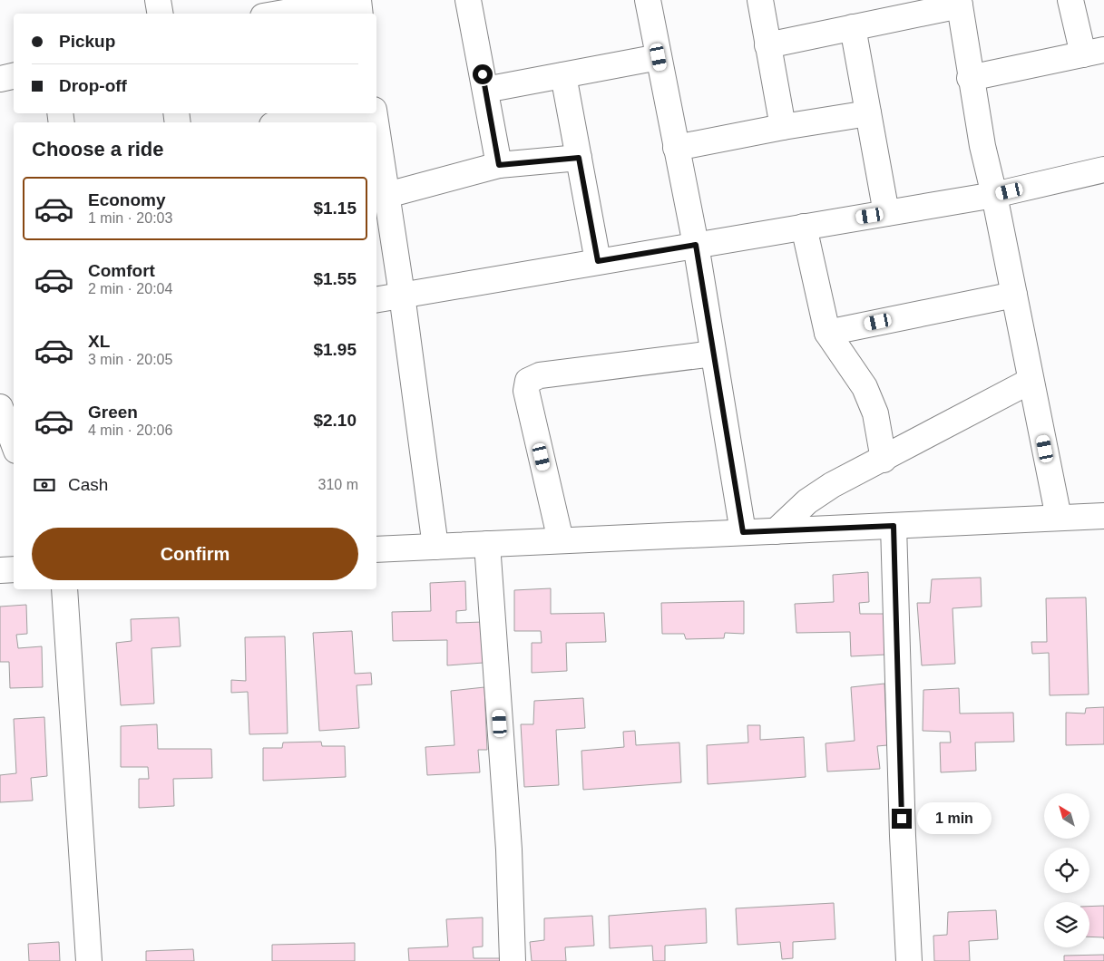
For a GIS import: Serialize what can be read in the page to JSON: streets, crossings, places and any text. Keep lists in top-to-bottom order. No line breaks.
{"north":"top left","page":{"banner":["Pickup","Drop-off"],"heading":"Choose a ride","list":[{"name":"Economy","note":"1 min · 20:03","value":"$1.15"},{"name":"Comfort","note":"2 min · 20:04","value":"$1.55"},{"name":"XL","note":"3 min · 20:05","value":"$1.95"},{"name":"Green","note":"4 min · 20:06","value":"$2.10"}],"pay":["Cash","310 m"],"buttons":"Confirm","bubble":"1 min"}}
